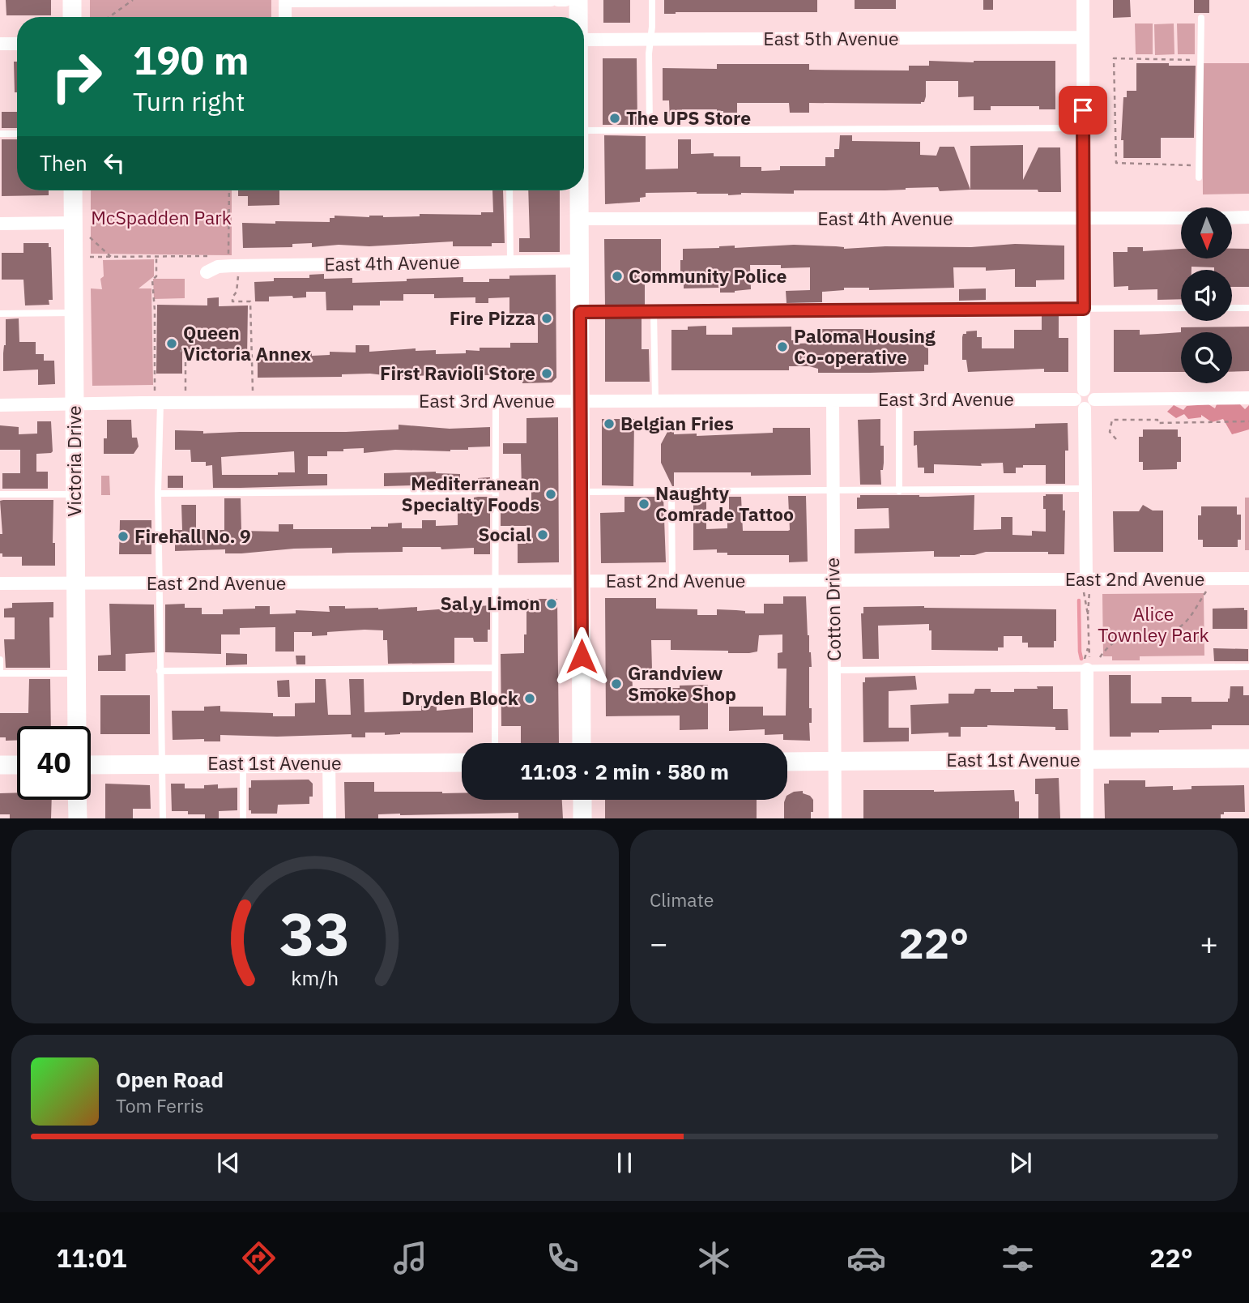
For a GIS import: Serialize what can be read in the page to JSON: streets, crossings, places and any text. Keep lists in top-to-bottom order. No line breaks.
{"streets":{"street":["East 5th Avenue","East 4th Avenue","East 3rd Avenue","Victoria Drive","East 2nd Avenue","Cotton Drive","East 1st Avenue"]},"crossings":[["East 3rd Avenue","Victoria Drive"],["East 3rd Avenue","Cotton Drive"],["Victoria Drive","East 2nd Avenue"],["East 2nd Avenue","Cotton Drive"],["Cotton Drive","East 1st Avenue"]],"parks":["McSpadden Park","Alice Townley Park"],"places":["The UPS Store","Community Police","Fire Pizza","Queen Victoria Annex","Paloma Housing Co-operative","First Ravioli Store","Belgian Fries","Mediterranean Specialty Foods","Naughty Comrade Tattoo","Social","Firehall No. 9","Sal y Limon","Grandview Smoke Shop","Dryden Block"],"north":"bottom","page":{"turn":["190 m","Turn right"],"then":"Then","limit":"40","trip":"11:03 · 2 min · 580 m","tile":"Climate","heat":["−","22°","+"],"song":["Open Road","Tom Ferris"],"tabs":["11:01","22°"],"gauge":["33","km/h"]}}
